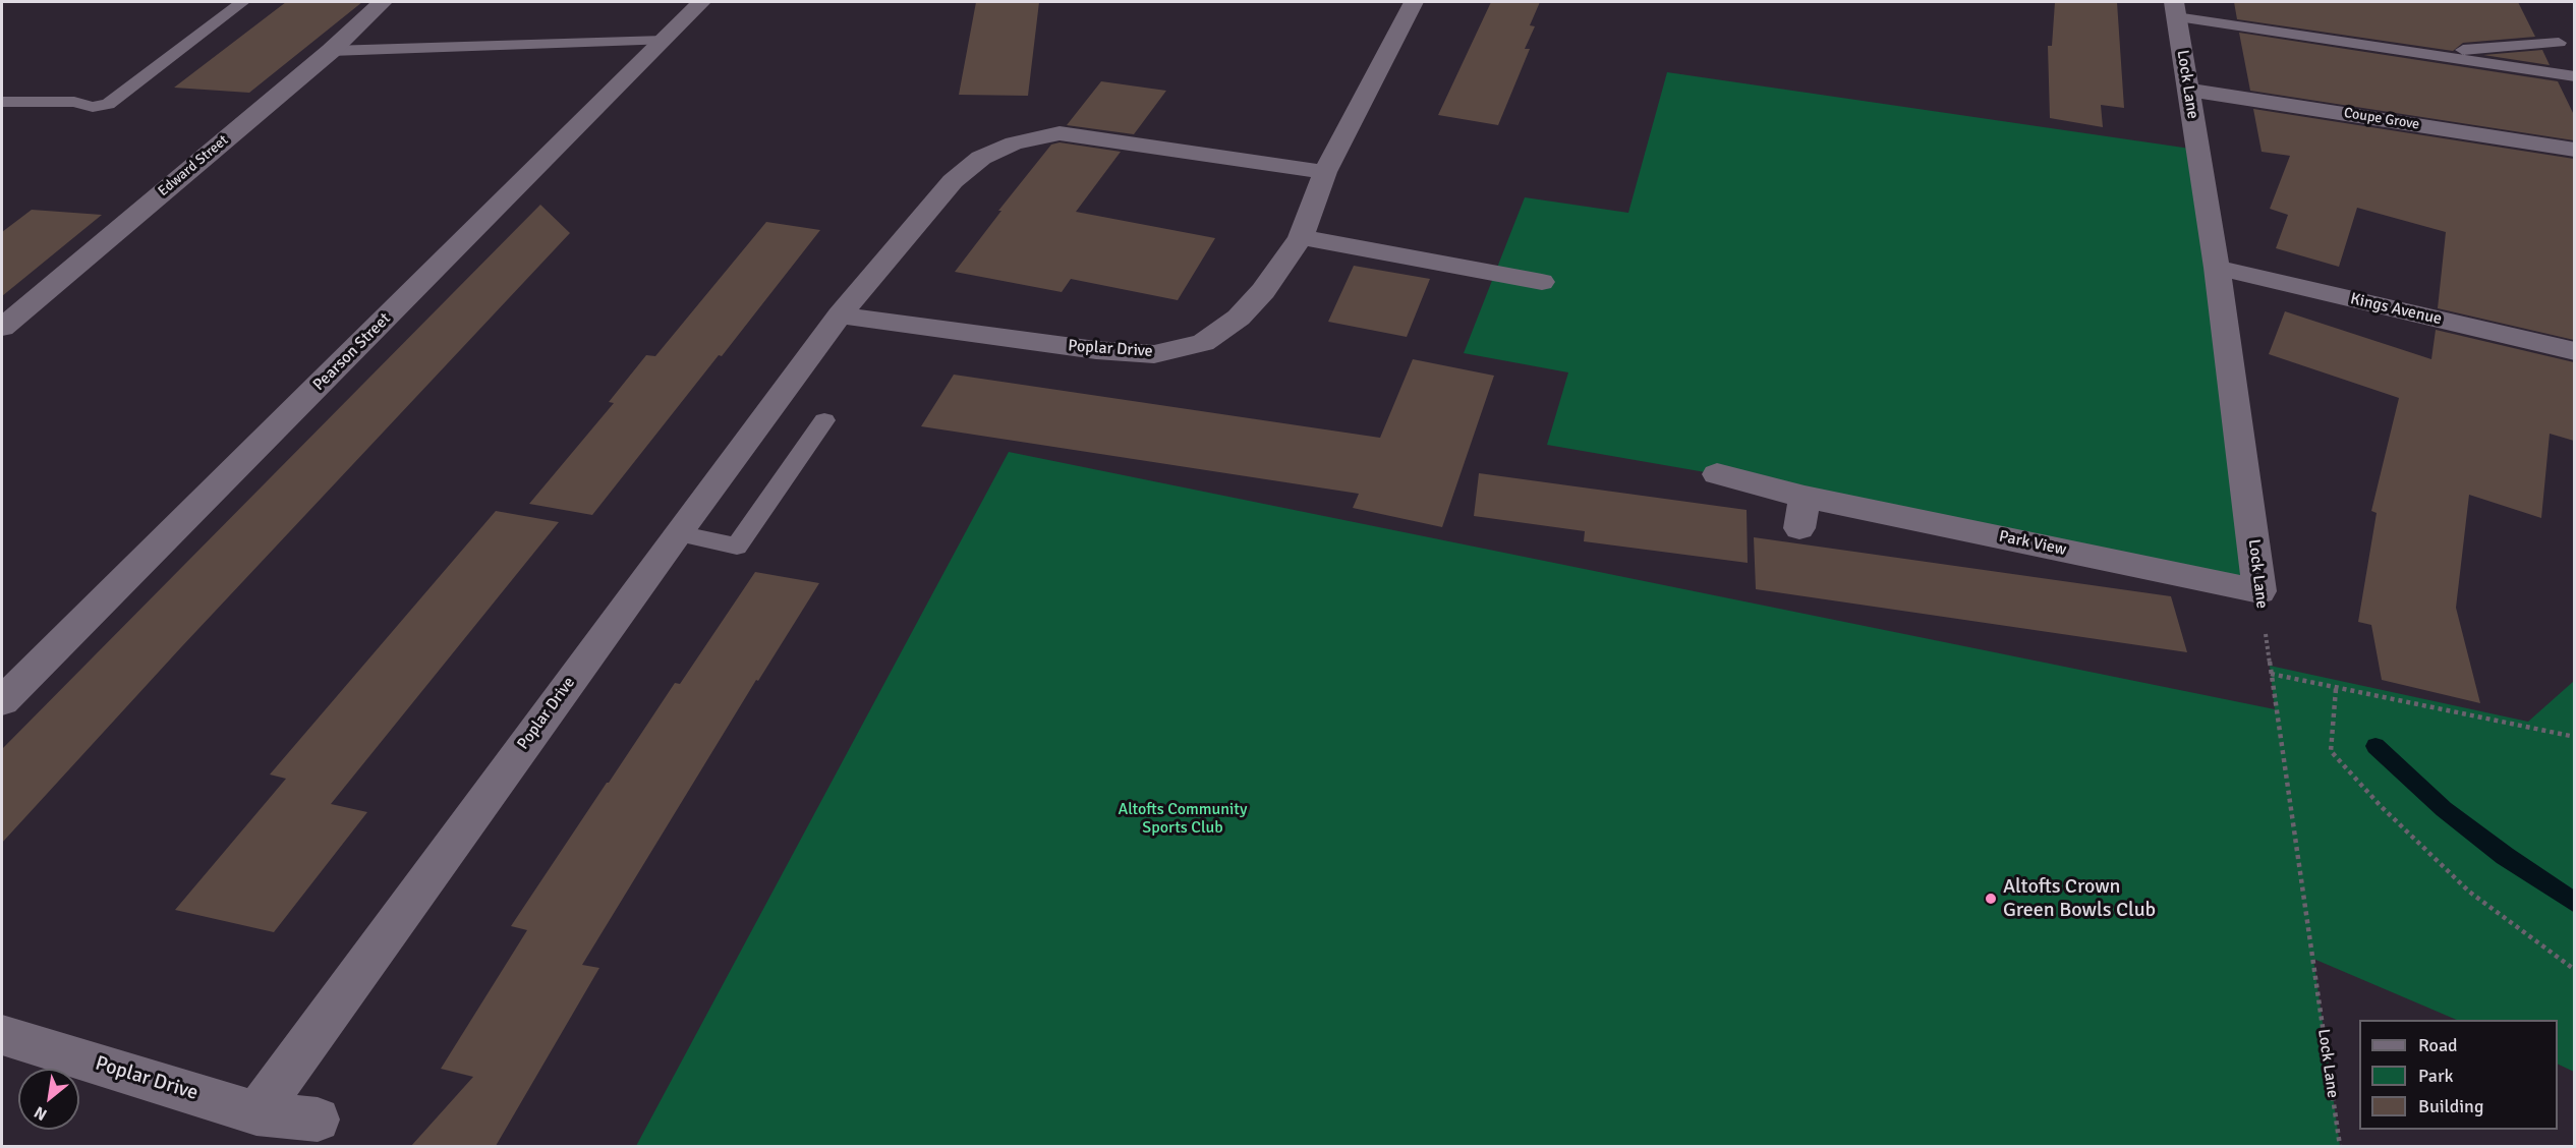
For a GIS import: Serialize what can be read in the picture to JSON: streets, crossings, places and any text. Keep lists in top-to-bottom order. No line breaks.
{"streets":{"street":["Lock Lane","Coupe Grove","Edward Street","Kings Avenue","Poplar Drive","Pearson Street","Park View"]},"crossings":[["Lock Lane","Coupe Grove"],["Lock Lane","Kings Avenue"],["Lock Lane","Park View"]],"parks":["Altofts Community Sports Club"],"places":["Altofts Crown Green Bowls Club"],"legend":["Road","Park","Building"],"north":"bottom left"}
